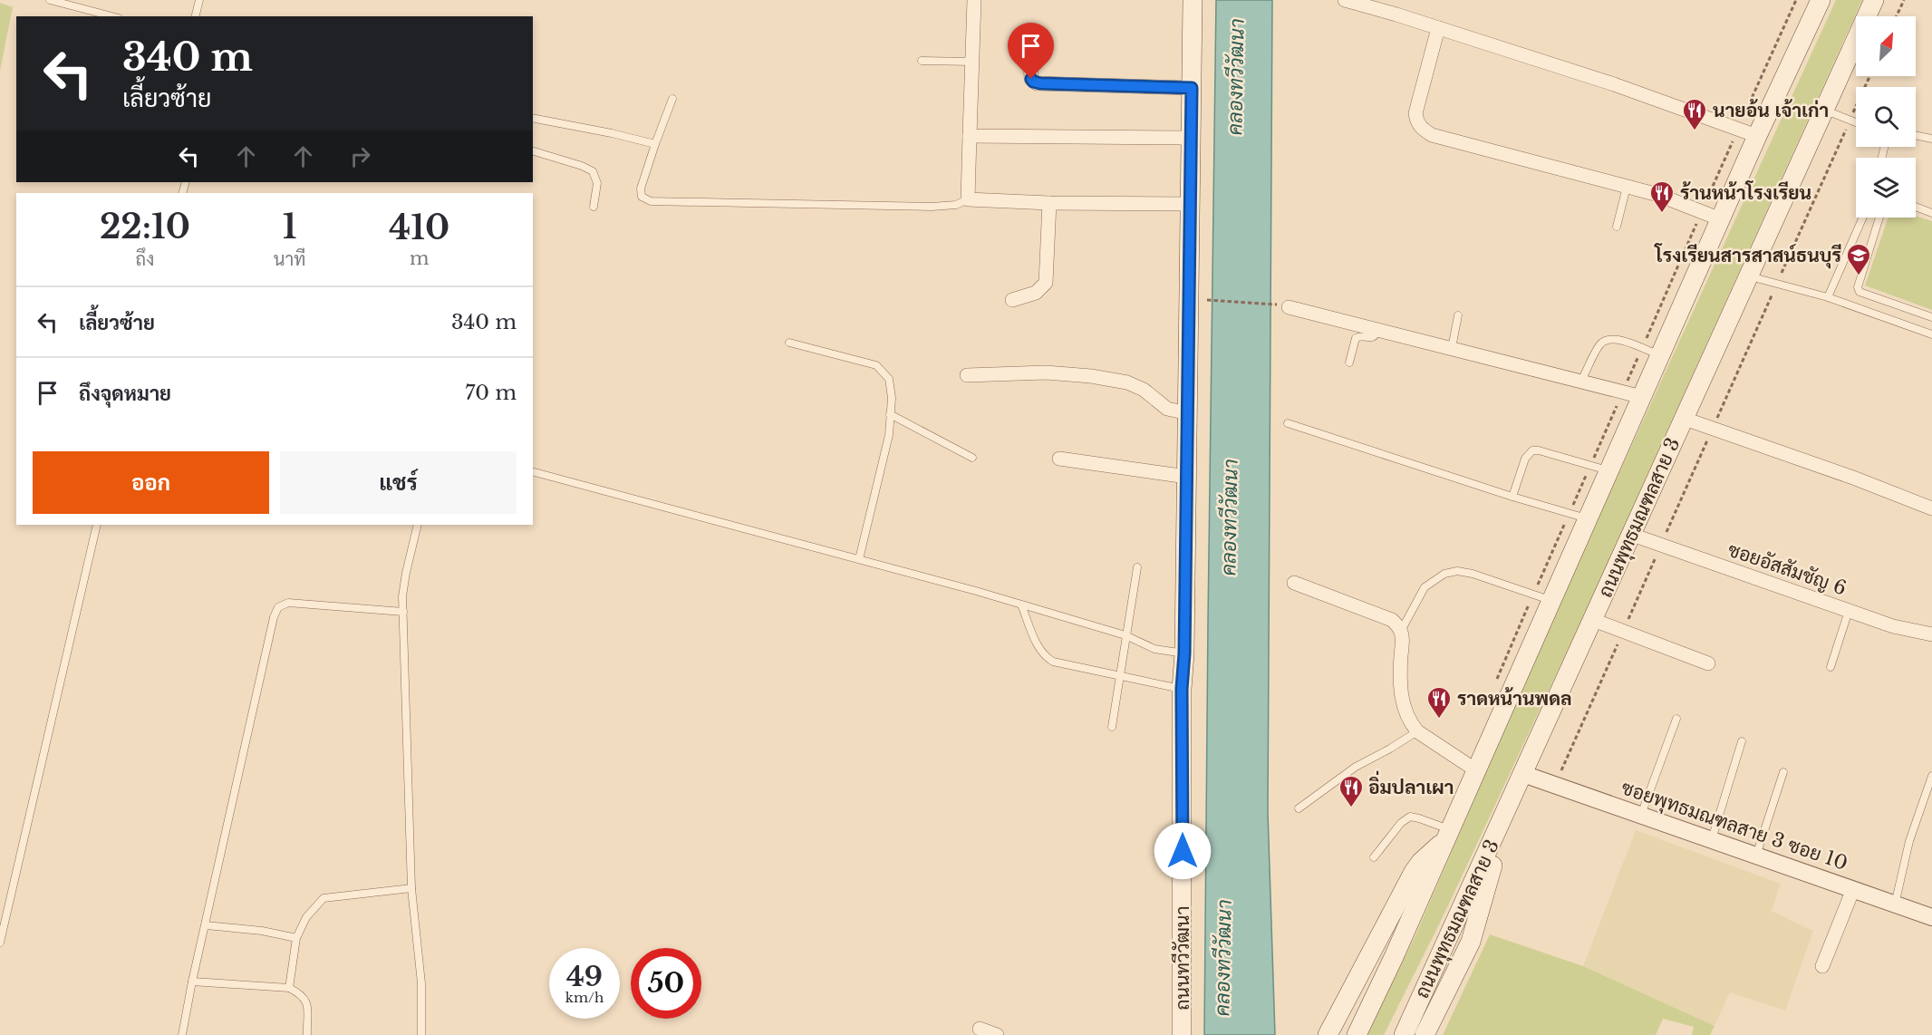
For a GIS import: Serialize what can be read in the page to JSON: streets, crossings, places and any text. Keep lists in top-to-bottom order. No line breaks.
{"streets":{"main road":["ถนนพุทธมณฑลสาย 3","ถนนทวีวัฒนา"],"street":["ซอยอัสสัมชัญ 6","ซอยพุทธมณฑลสาย 3 ซอย 10"]},"crossings":[["ถนนพุทธมณฑลสาย 3","ซอยอัสสัมชัญ 6"],["ถนนพุทธมณฑลสาย 3","ซอยพุทธมณฑลสาย 3 ซอย 10"]],"water":["คลองทวีวัฒนา"],"places":{"restaurant":["นายอ้น เจ้าเก่า","ร้านหน้าโรงเรียน","ราดหน้านพดล","อิ่มปลาเผา"],"school or university":["โรงเรียนสารสาสน์ธนบุรี"]},"north":"top right","page":{"turn":["340 m","เลี้ยวซ้าย"],"eta":["22:10","ถึง","1","นาที","410","m"],"list":[{"name":"เลี้ยวซ้าย","value":"340 m"},{"name":"ถึงจุดหมาย","value":"70 m"}],"buttons":["ออก","แชร์"],"speed":"49 km/h","limit":"50"}}
